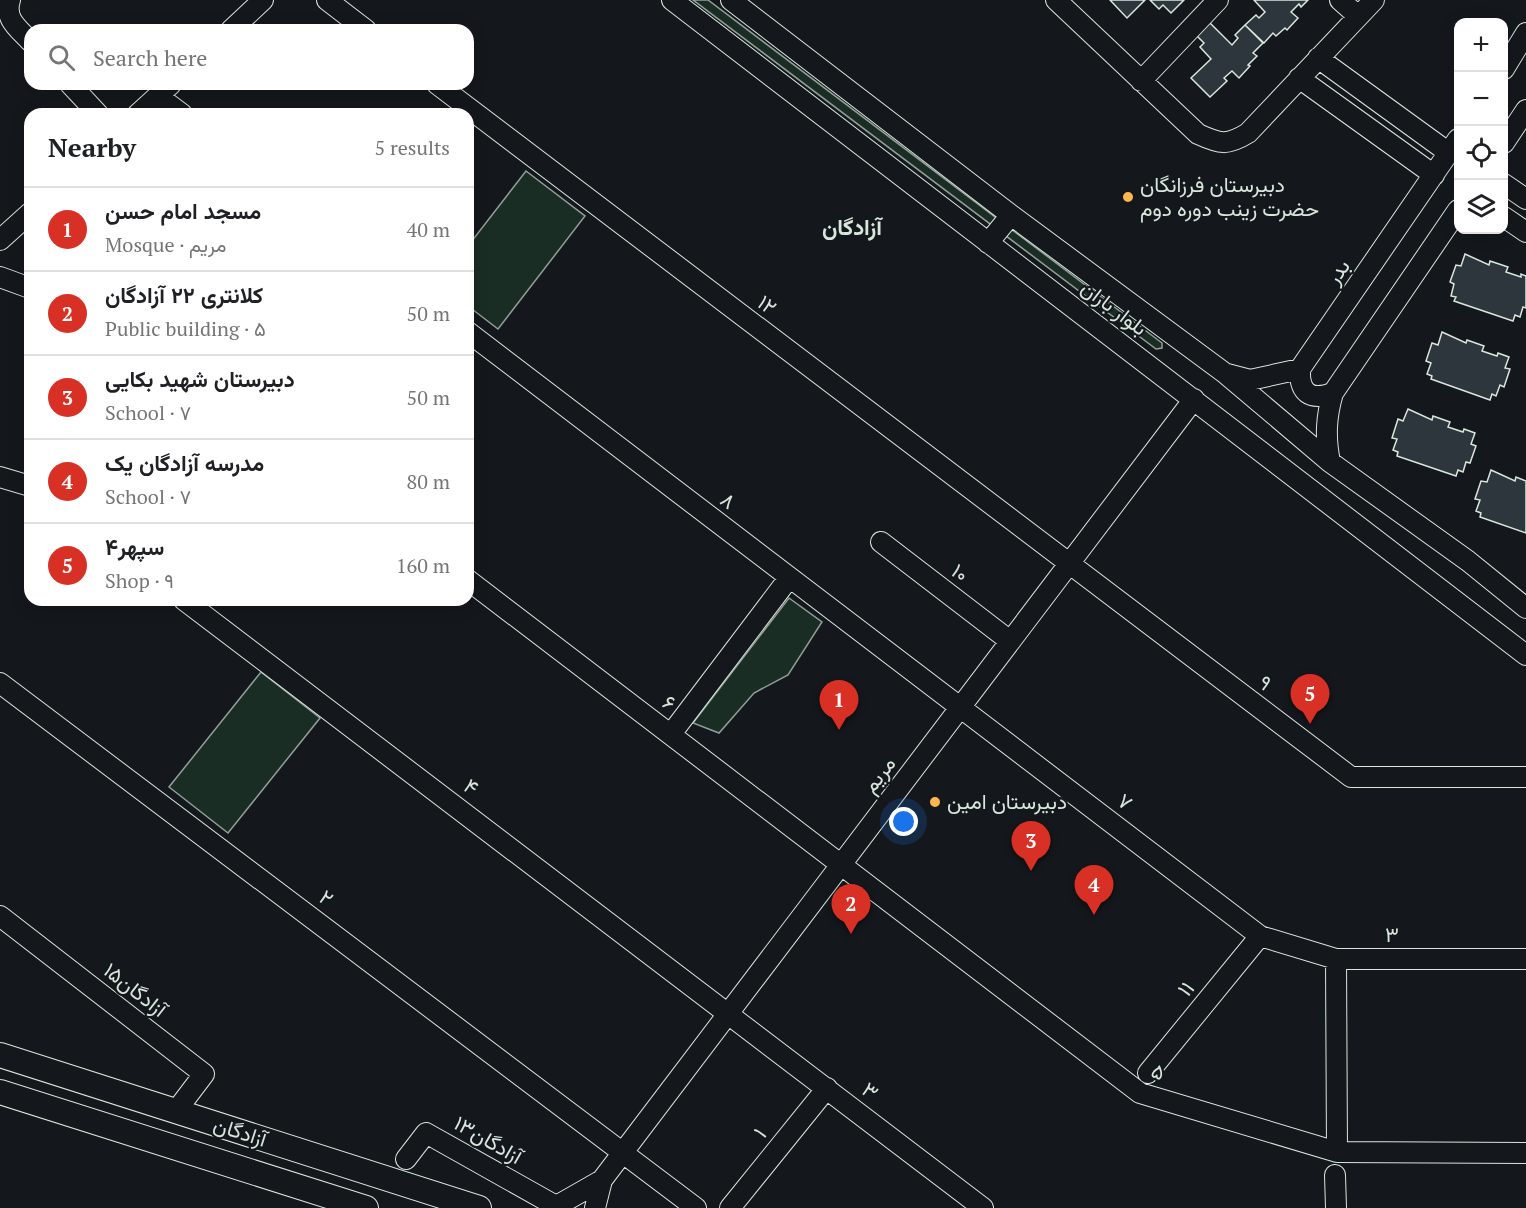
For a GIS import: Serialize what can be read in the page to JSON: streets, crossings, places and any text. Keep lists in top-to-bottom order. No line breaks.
{"streets":{"main road":["آزادگان"],"street":["بدر","۱۲","بلوار باران","۸","۱۰","۹","۶","مریم","۴","۷","۲","۳","۱۱","آزادگان۱۵","۵","۱","آزادگان۱۳"]},"crossings":[["۱۲","۹"],["۱۲","مریم"],["بلوار باران","مریم"],["۸","مریم"],["۸","۷"],["۱۰","مریم"],["۹","مریم"],["۶","مریم"],["۶","۵"],["مریم","۴"],["مریم","۷"],["مریم","۲"],["مریم","۳"],["مریم","۵"],["۴","۳"],["۷","۳"],["۷","۱۱"],["۳","۱۱"],["۳","۱"],["آزادگان۱۵","آزادگان"]],"districts":["آزادگان"],"places":["دبیرستان فرزانگان حضرت زینب دوره دوم","دبیرستان امین"],"page":{"map_buttons":["+","−"],"search":"Search here","heading":["Nearby","5 results"],"list":[{"mark":"1","name":"مسجد امام حسن","note":"Mosque · مریم","value":"40 m"},{"mark":"2","name":"کلانتری ۲۲ آزادگان","note":"Public building · ۵","value":"50 m"},{"mark":"3","name":"دبیرستان شهید بکایی","note":"School · ۷","value":"50 m"},{"mark":"4","name":"مدرسه آزادگان یک","note":"School · ۷","value":"80 m"},{"mark":"5","name":"سپهر۴","note":"Shop · ۹","value":"160 m"}],"pins":["5","1","3","4","2"]}}
